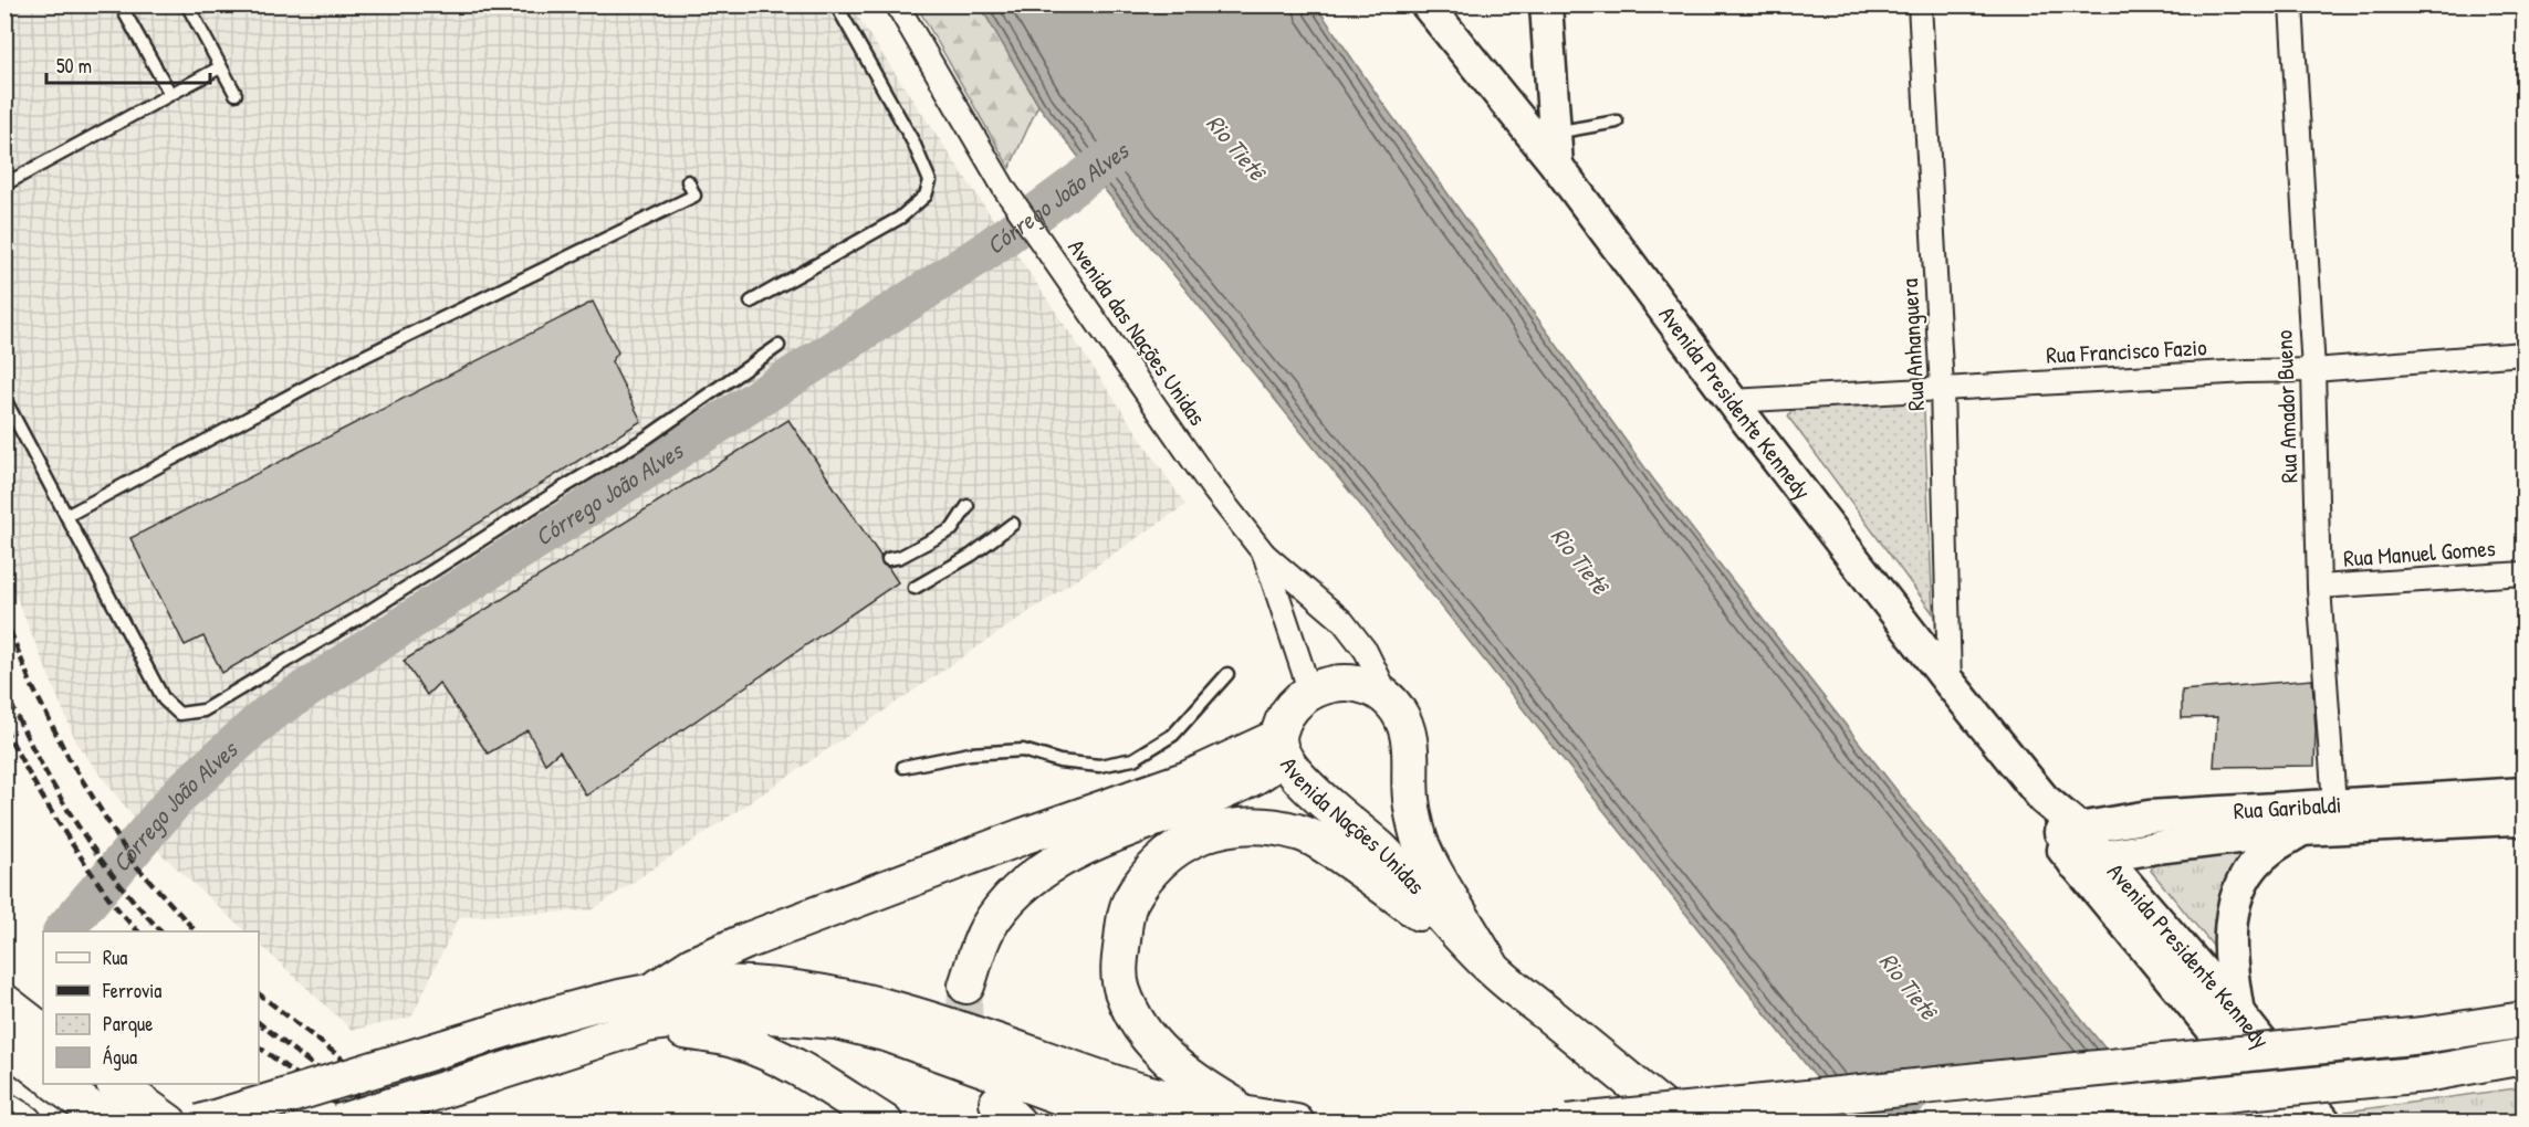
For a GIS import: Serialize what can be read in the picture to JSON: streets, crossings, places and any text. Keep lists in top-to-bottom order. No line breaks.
{"streets":{"main road":["Avenida Presidente Kennedy","Rua Garibaldi","Avenida Nações Unidas"],"street":["Avenida das Nações Unidas","Rua Anhanguera","Rua Francisco Fazio","Rua Amador Bueno","Rua Manuel Gomes"]},"crossings":[["Rua Anhanguera","Rua Francisco Fazio"],["Rua Anhanguera","Avenida Presidente Kennedy"],["Rua Francisco Fazio","Avenida Presidente Kennedy"],["Rua Francisco Fazio","Rua Amador Bueno"],["Avenida Presidente Kennedy","Rua Garibaldi"],["Rua Amador Bueno","Rua Manuel Gomes"],["Rua Amador Bueno","Rua Garibaldi"]],"water":["Rio Tietê","Córrego João Alves"],"legend":["Rua","Ferrovia","Parque","Água"],"scale_bar":"50 m"}
